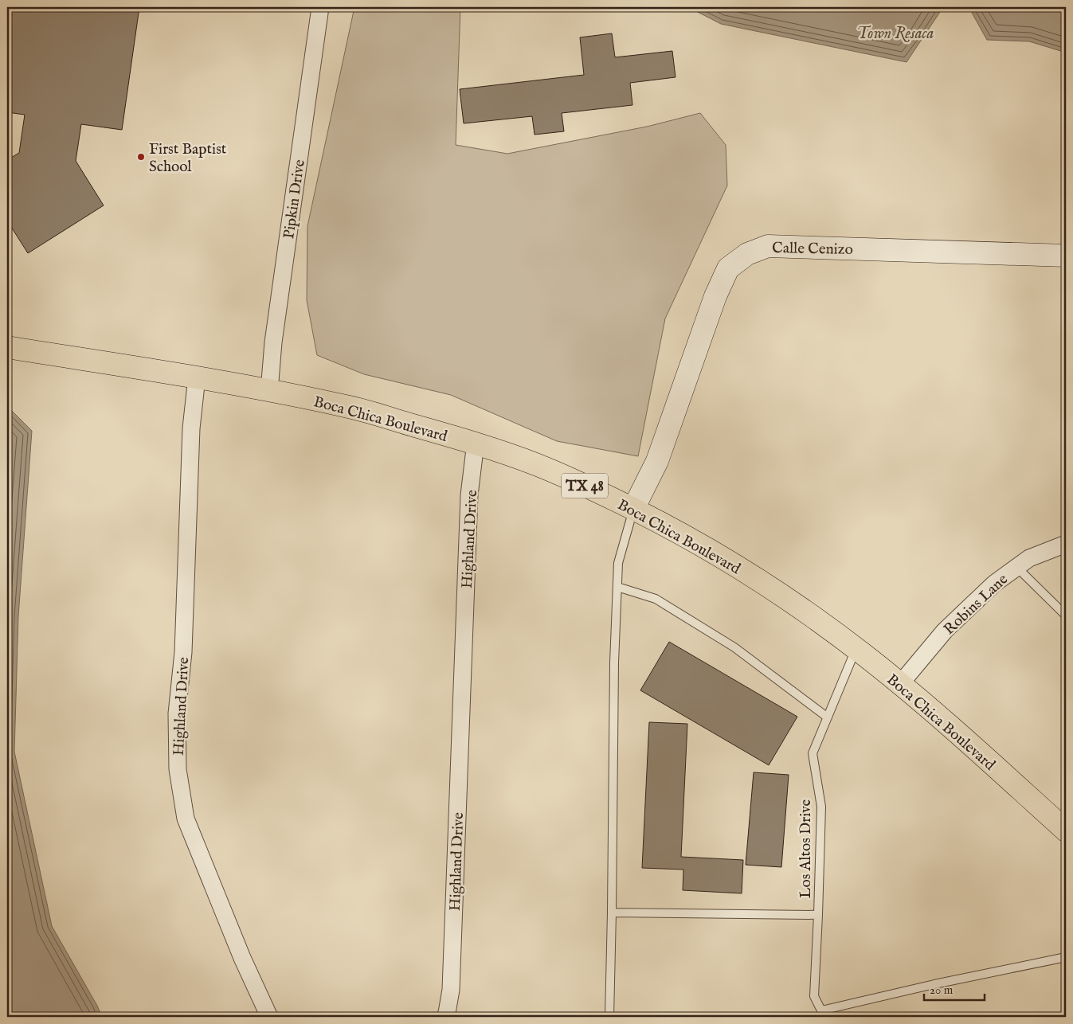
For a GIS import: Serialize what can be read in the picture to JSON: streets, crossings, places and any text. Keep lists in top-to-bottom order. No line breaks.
{"streets":{"main road":["Boca Chica Boulevard","TX 48"],"street":["Pipkin Drive","Calle Cenizo","Highland Drive","Robins Lane"],"lane":["Los Altos Drive"]},"crossings":[["Pipkin Drive","Boca Chica Boulevard"],["Calle Cenizo","Boca Chica Boulevard"],["Boca Chica Boulevard","Highland Drive"],["Boca Chica Boulevard","Robins Lane"],["Boca Chica Boulevard","Los Altos Drive"]],"water":["Town Resaca"],"places":["First Baptist School"],"scale_bar":"20 m"}
